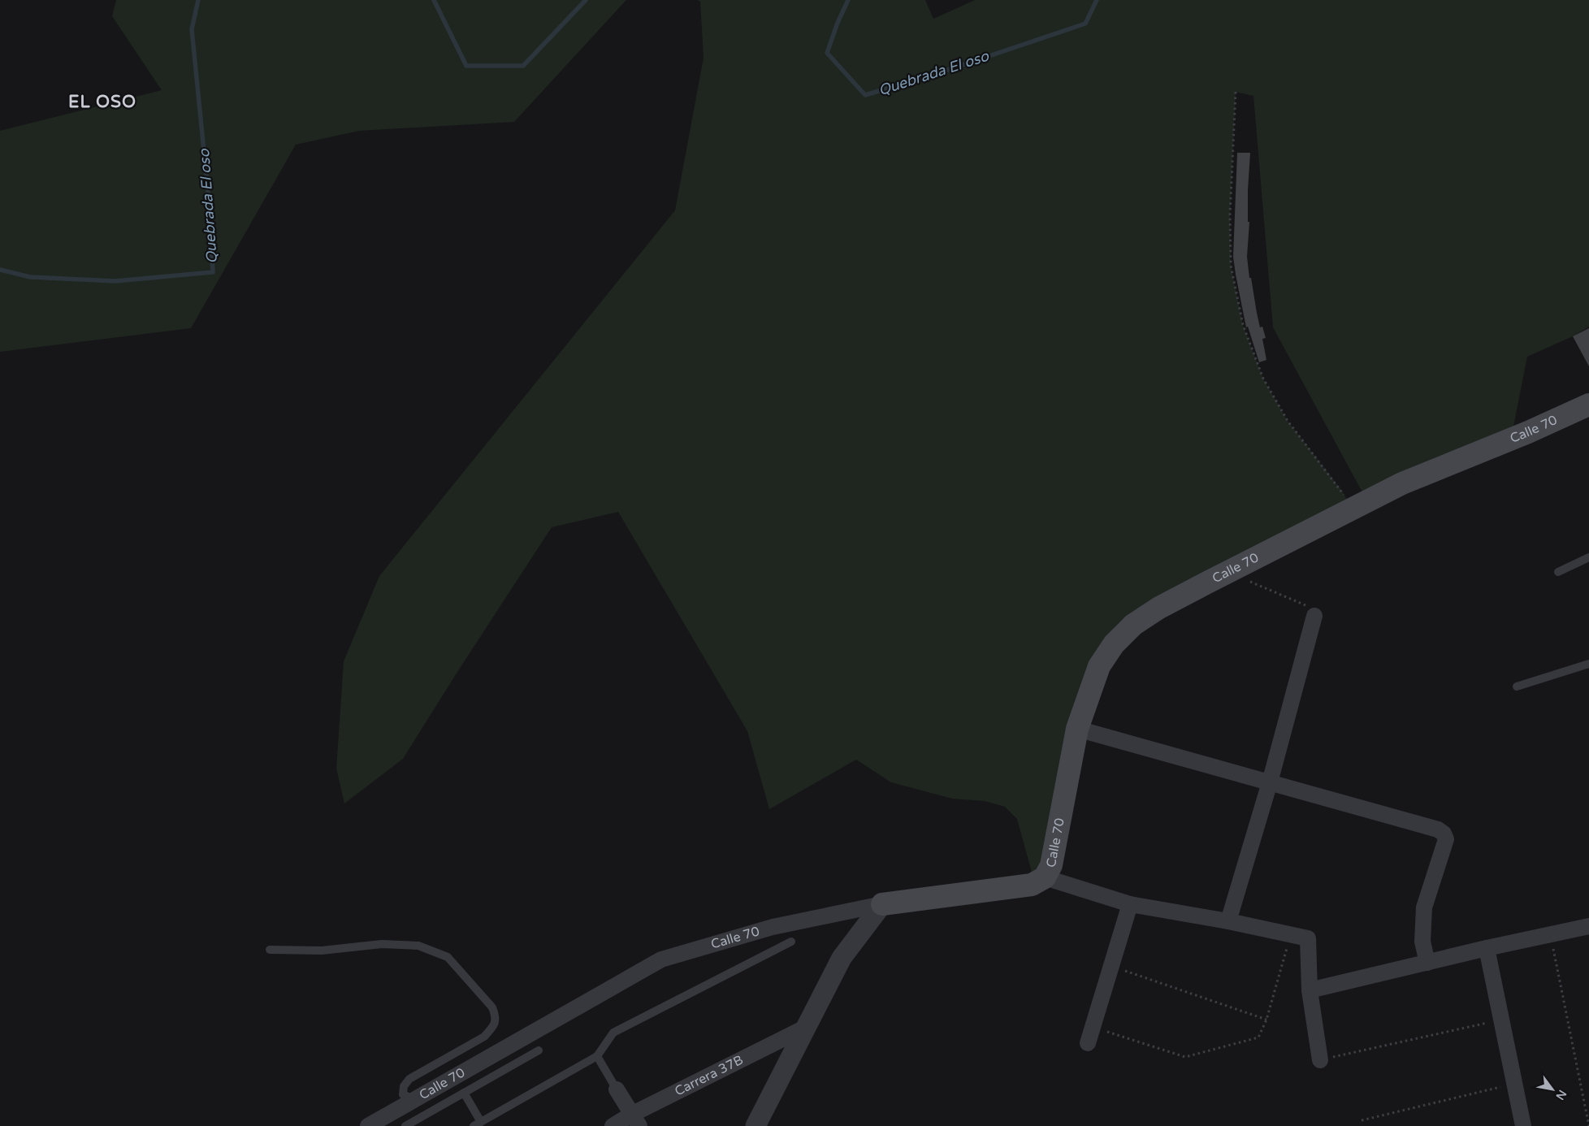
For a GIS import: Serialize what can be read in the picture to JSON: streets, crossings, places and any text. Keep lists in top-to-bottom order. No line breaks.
{"streets":{"main road":["Calle 70"],"street":["Carrera 37B"]},"districts":["EL OSO"],"water":["Quebrada El oso"],"north":"bottom right"}
